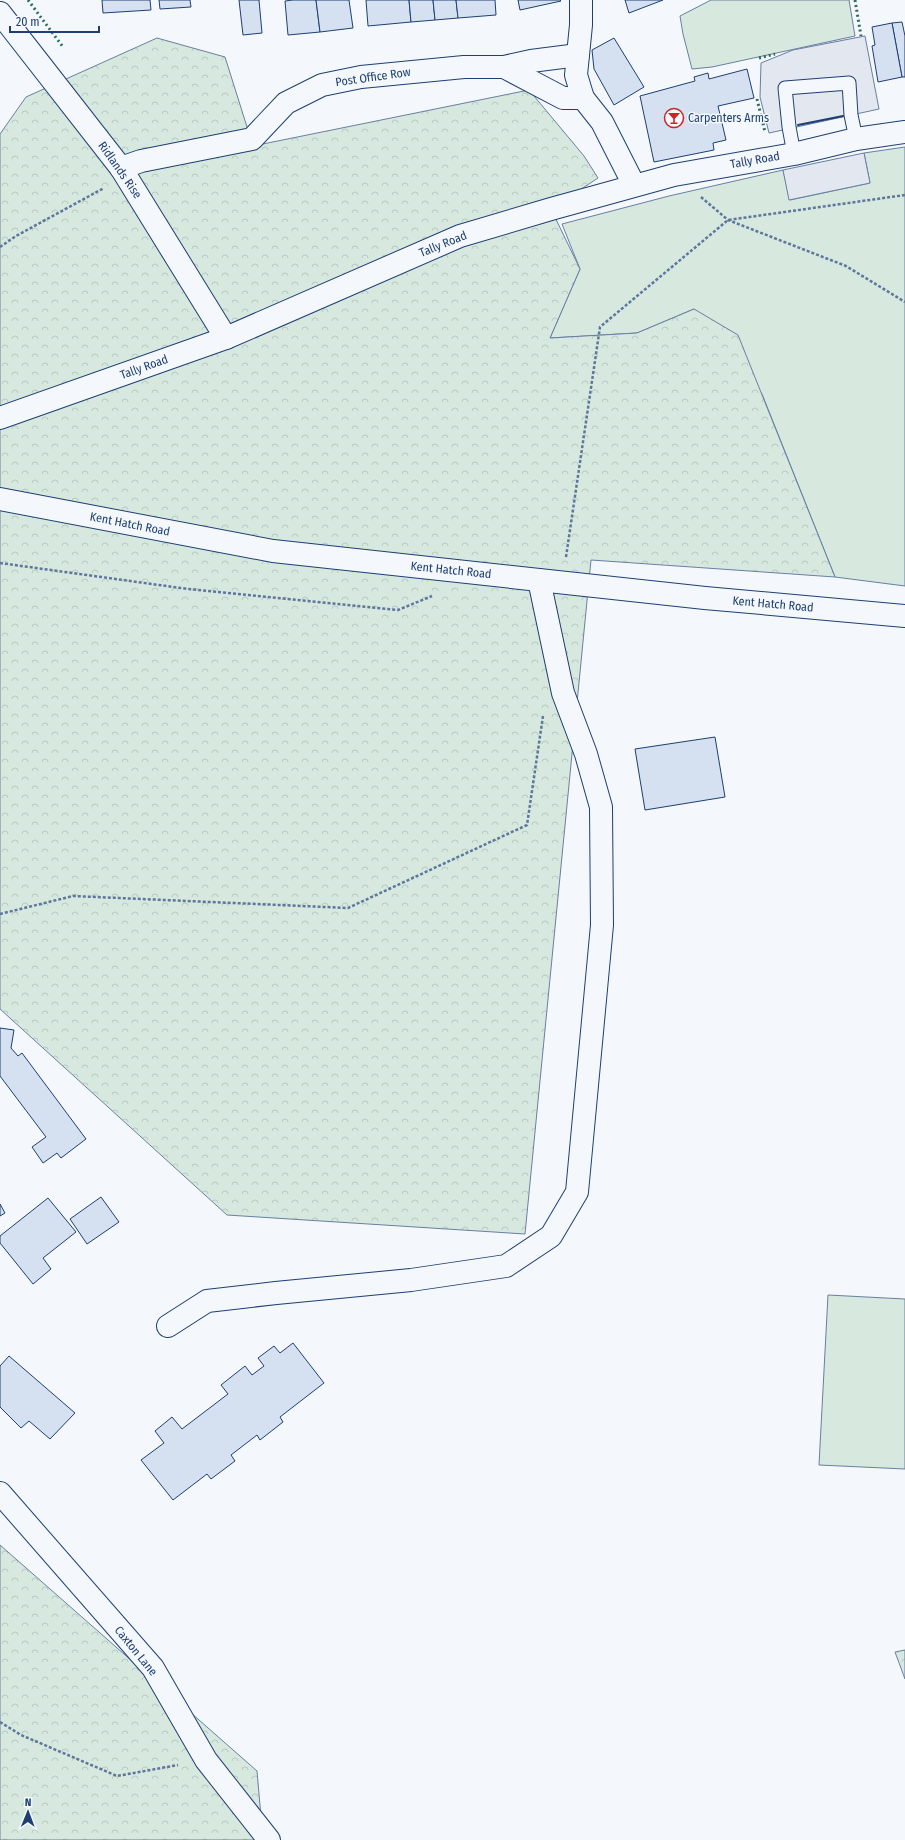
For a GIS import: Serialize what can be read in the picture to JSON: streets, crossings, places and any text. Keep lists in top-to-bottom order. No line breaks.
{"streets":{"street":["Post Office Row","Tally Road","Ridlands Rise","Kent Hatch Road","Caxton Lane"]},"crossings":[["Post Office Row","Ridlands Rise"],["Tally Road","Ridlands Rise"]],"places":{"bar":["Carpenters Arms"]},"scale_bar":"20 m","north":"top"}
